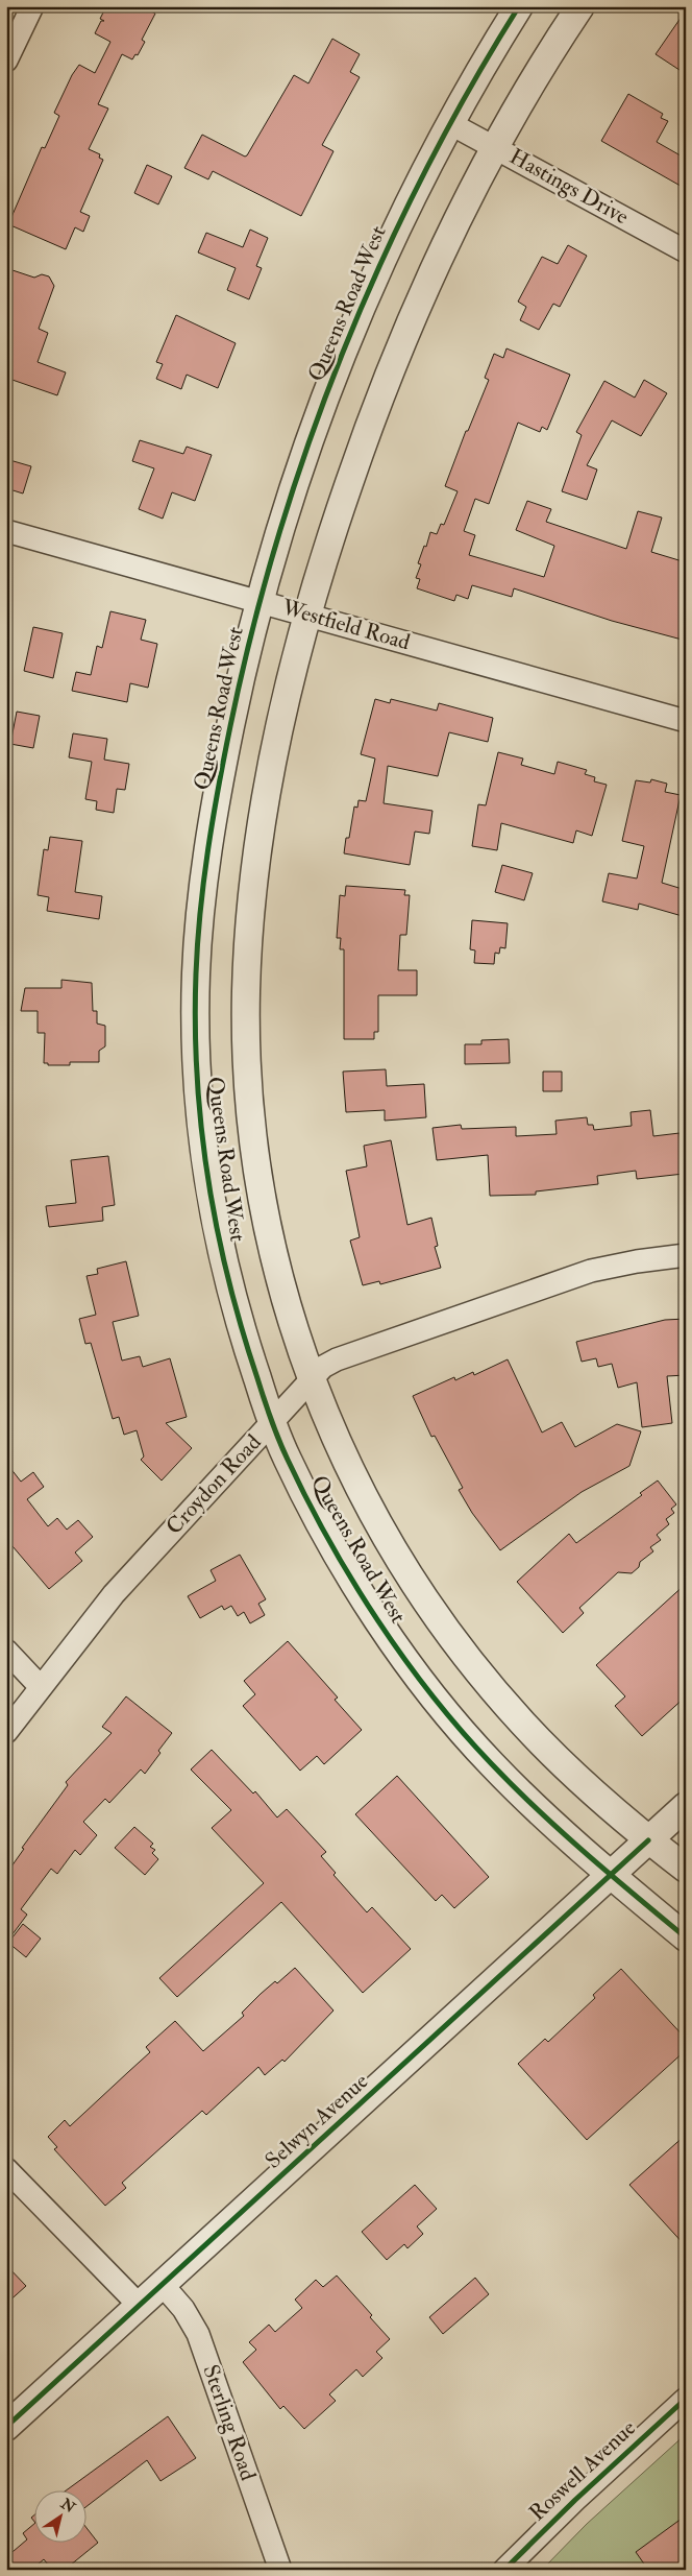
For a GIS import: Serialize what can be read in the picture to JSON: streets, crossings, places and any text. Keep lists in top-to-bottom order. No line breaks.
{"streets":{"street":["Hastings Drive","Queens Road West","Westfield Road","Croydon Road","Selwyn Avenue","Sterling Road","Roswell Avenue"]},"crossings":[["Hastings Drive","Queens Road West"],["Queens Road West","Westfield Road"],["Queens Road West","Croydon Road"],["Queens Road West","Selwyn Avenue"],["Selwyn Avenue","Sterling Road"]],"north":"top right"}
